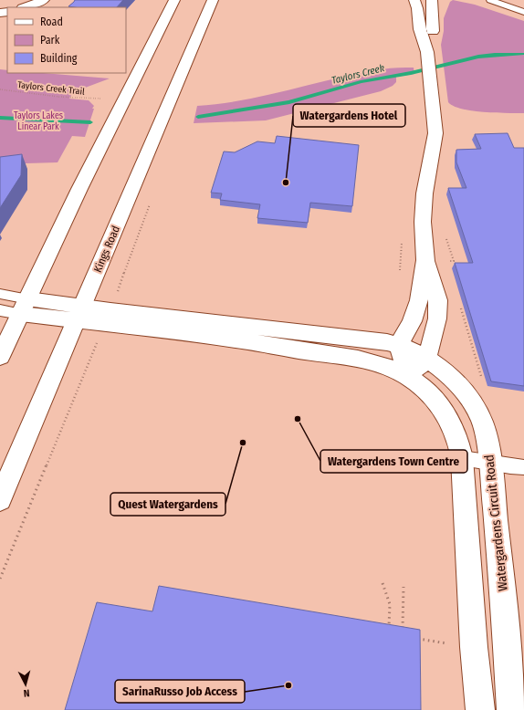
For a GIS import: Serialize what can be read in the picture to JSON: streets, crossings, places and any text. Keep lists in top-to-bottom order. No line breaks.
{"streets":{"street":["Kings Road","Watergardens Circuit Road"],"path":["Taylors Creek Trail"]},"crossings":[["Kings Road","Watergardens Circuit Road"]],"water":["Taylors Creek"],"parks":["Taylors Lakes Linear Park"],"places":["Watergardens Hotel","Watergardens Town Centre","Quest Watergardens","SarinaRusso Job Access"],"legend":["Road","Park","Building"],"north":"bottom"}
